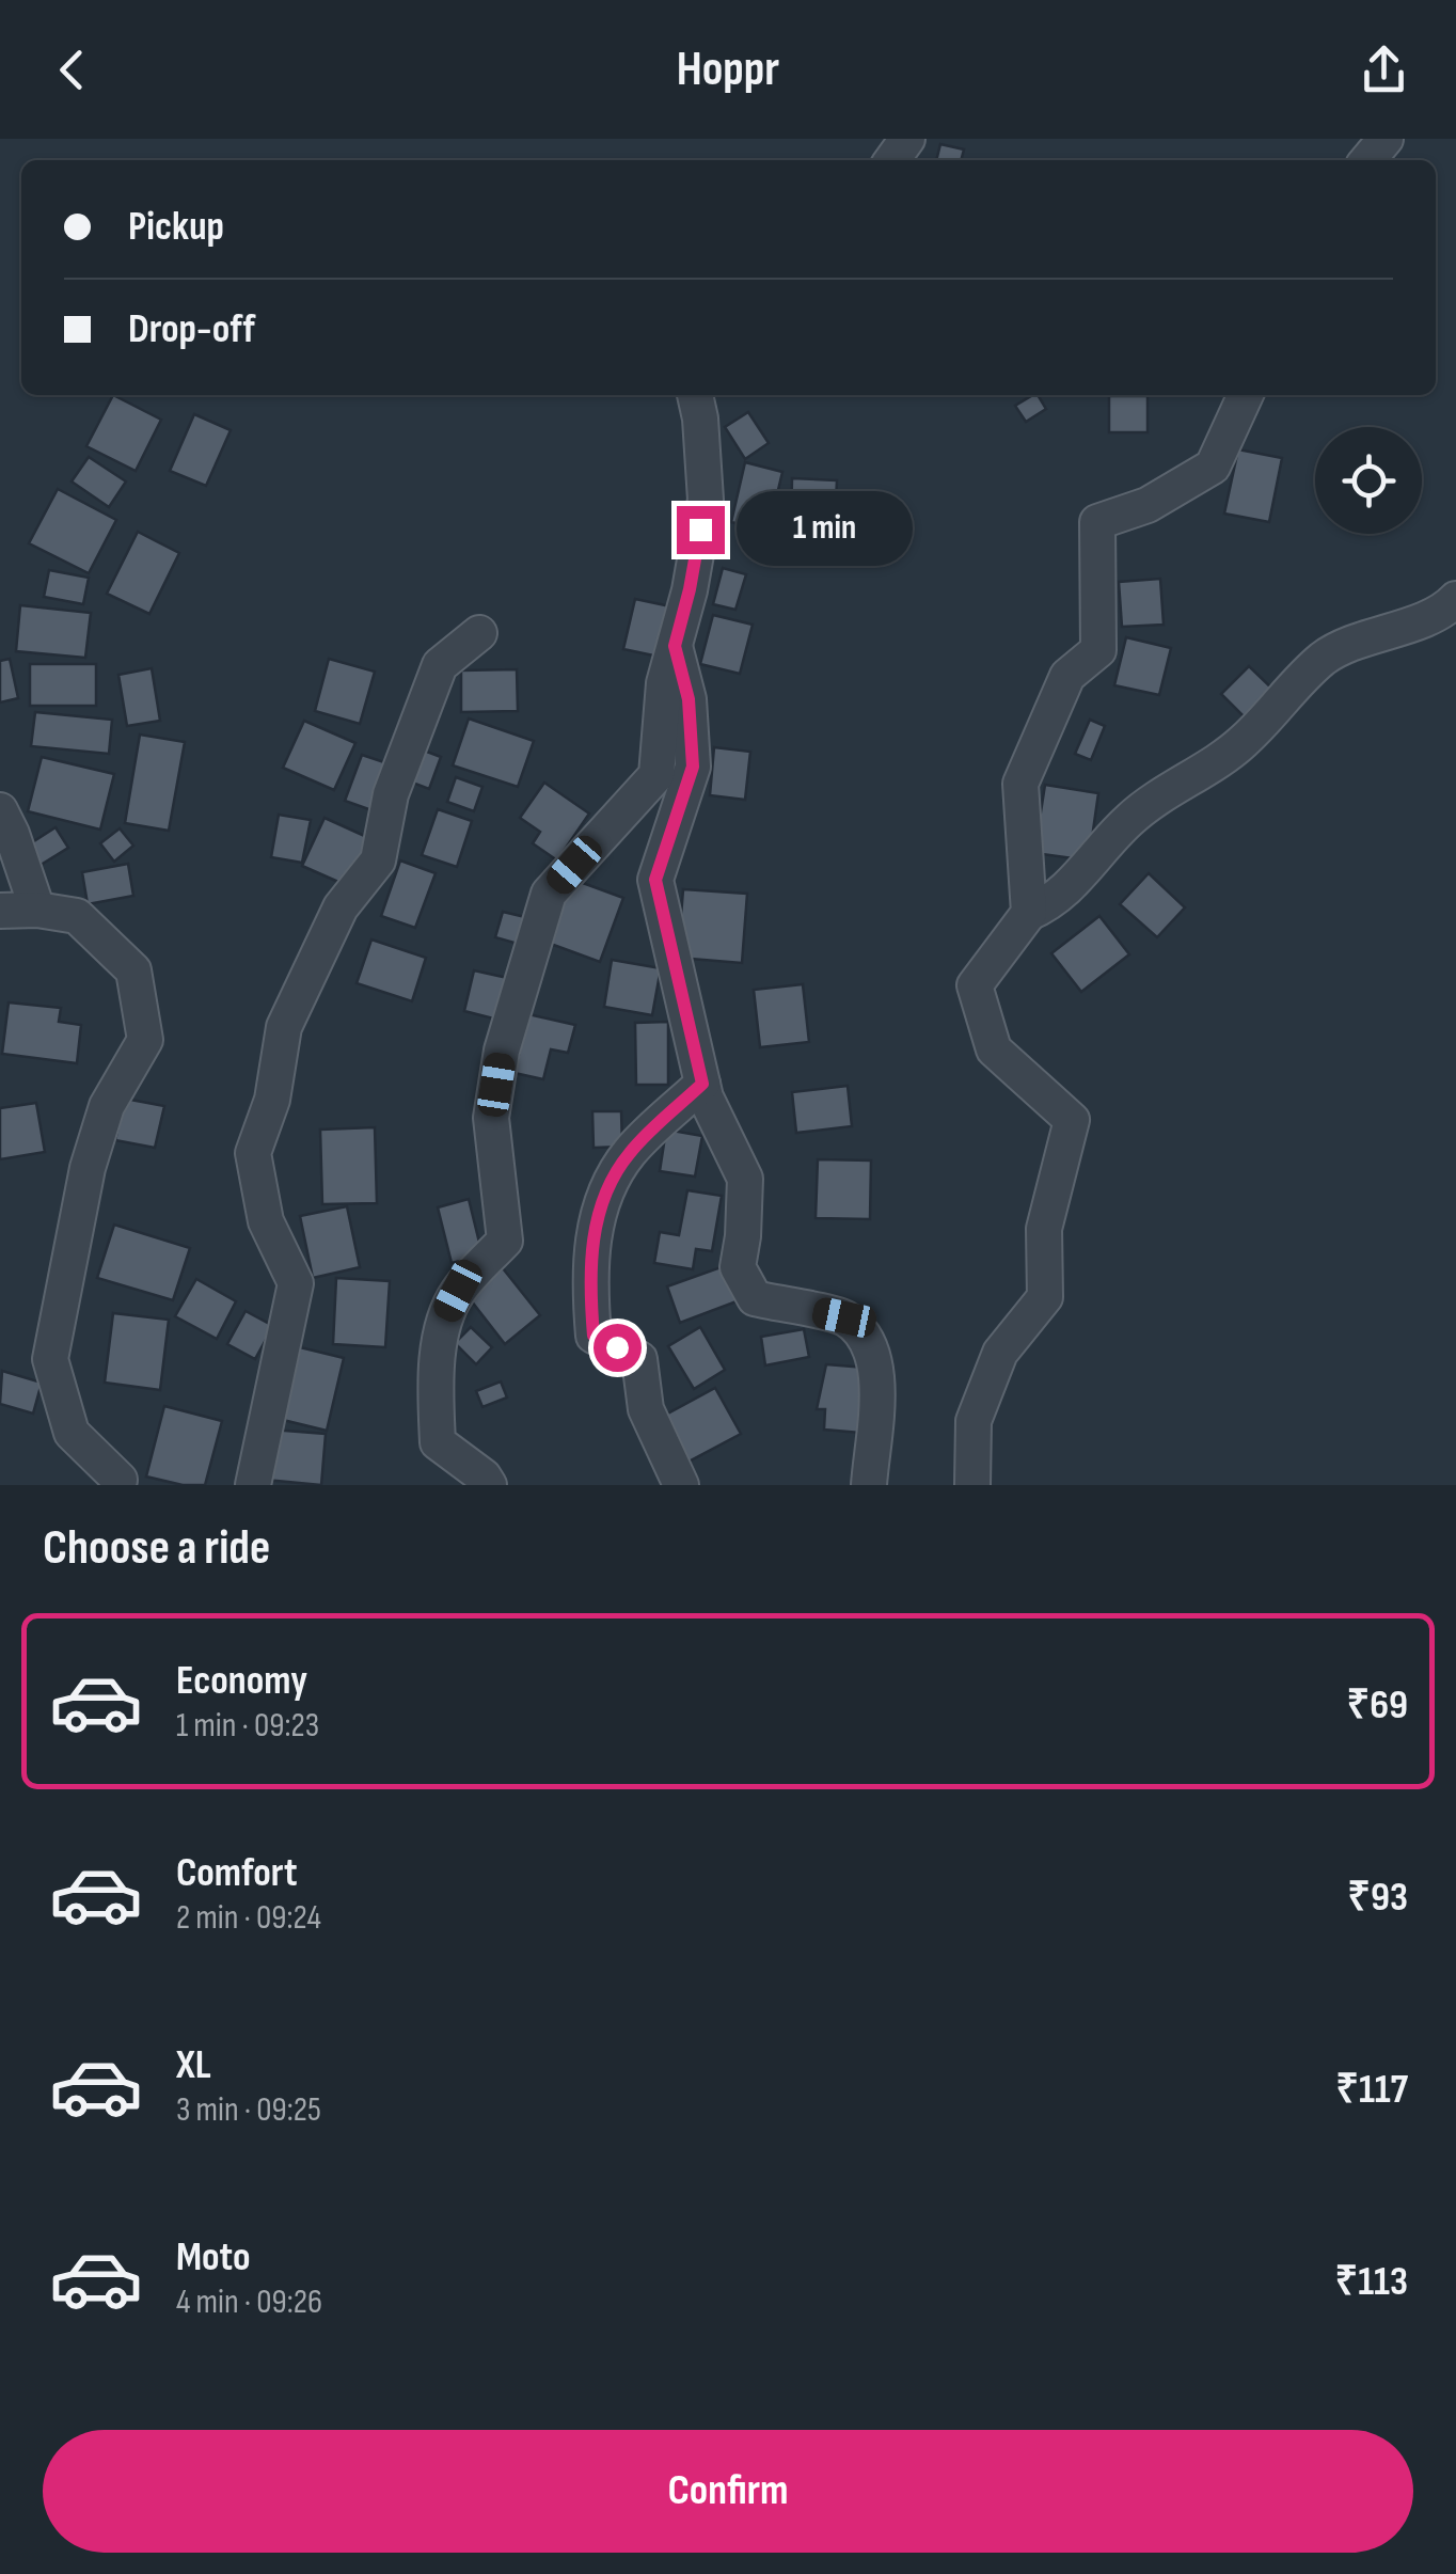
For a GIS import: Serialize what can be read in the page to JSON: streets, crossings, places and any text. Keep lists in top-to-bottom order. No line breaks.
{"page":{"header":"Hoppr","banner":["Pickup","Drop-off"],"bubble":"1 min","heading":"Choose a ride","list":[{"name":"Economy","note":"1 min · 09:23","value":"₹69"},{"name":"Comfort","note":"2 min · 09:24","value":"₹93"},{"name":"XL","note":"3 min · 09:25","value":"₹117"},{"name":"Moto","note":"4 min · 09:26","value":"₹113"}],"buttons":"Confirm"}}
